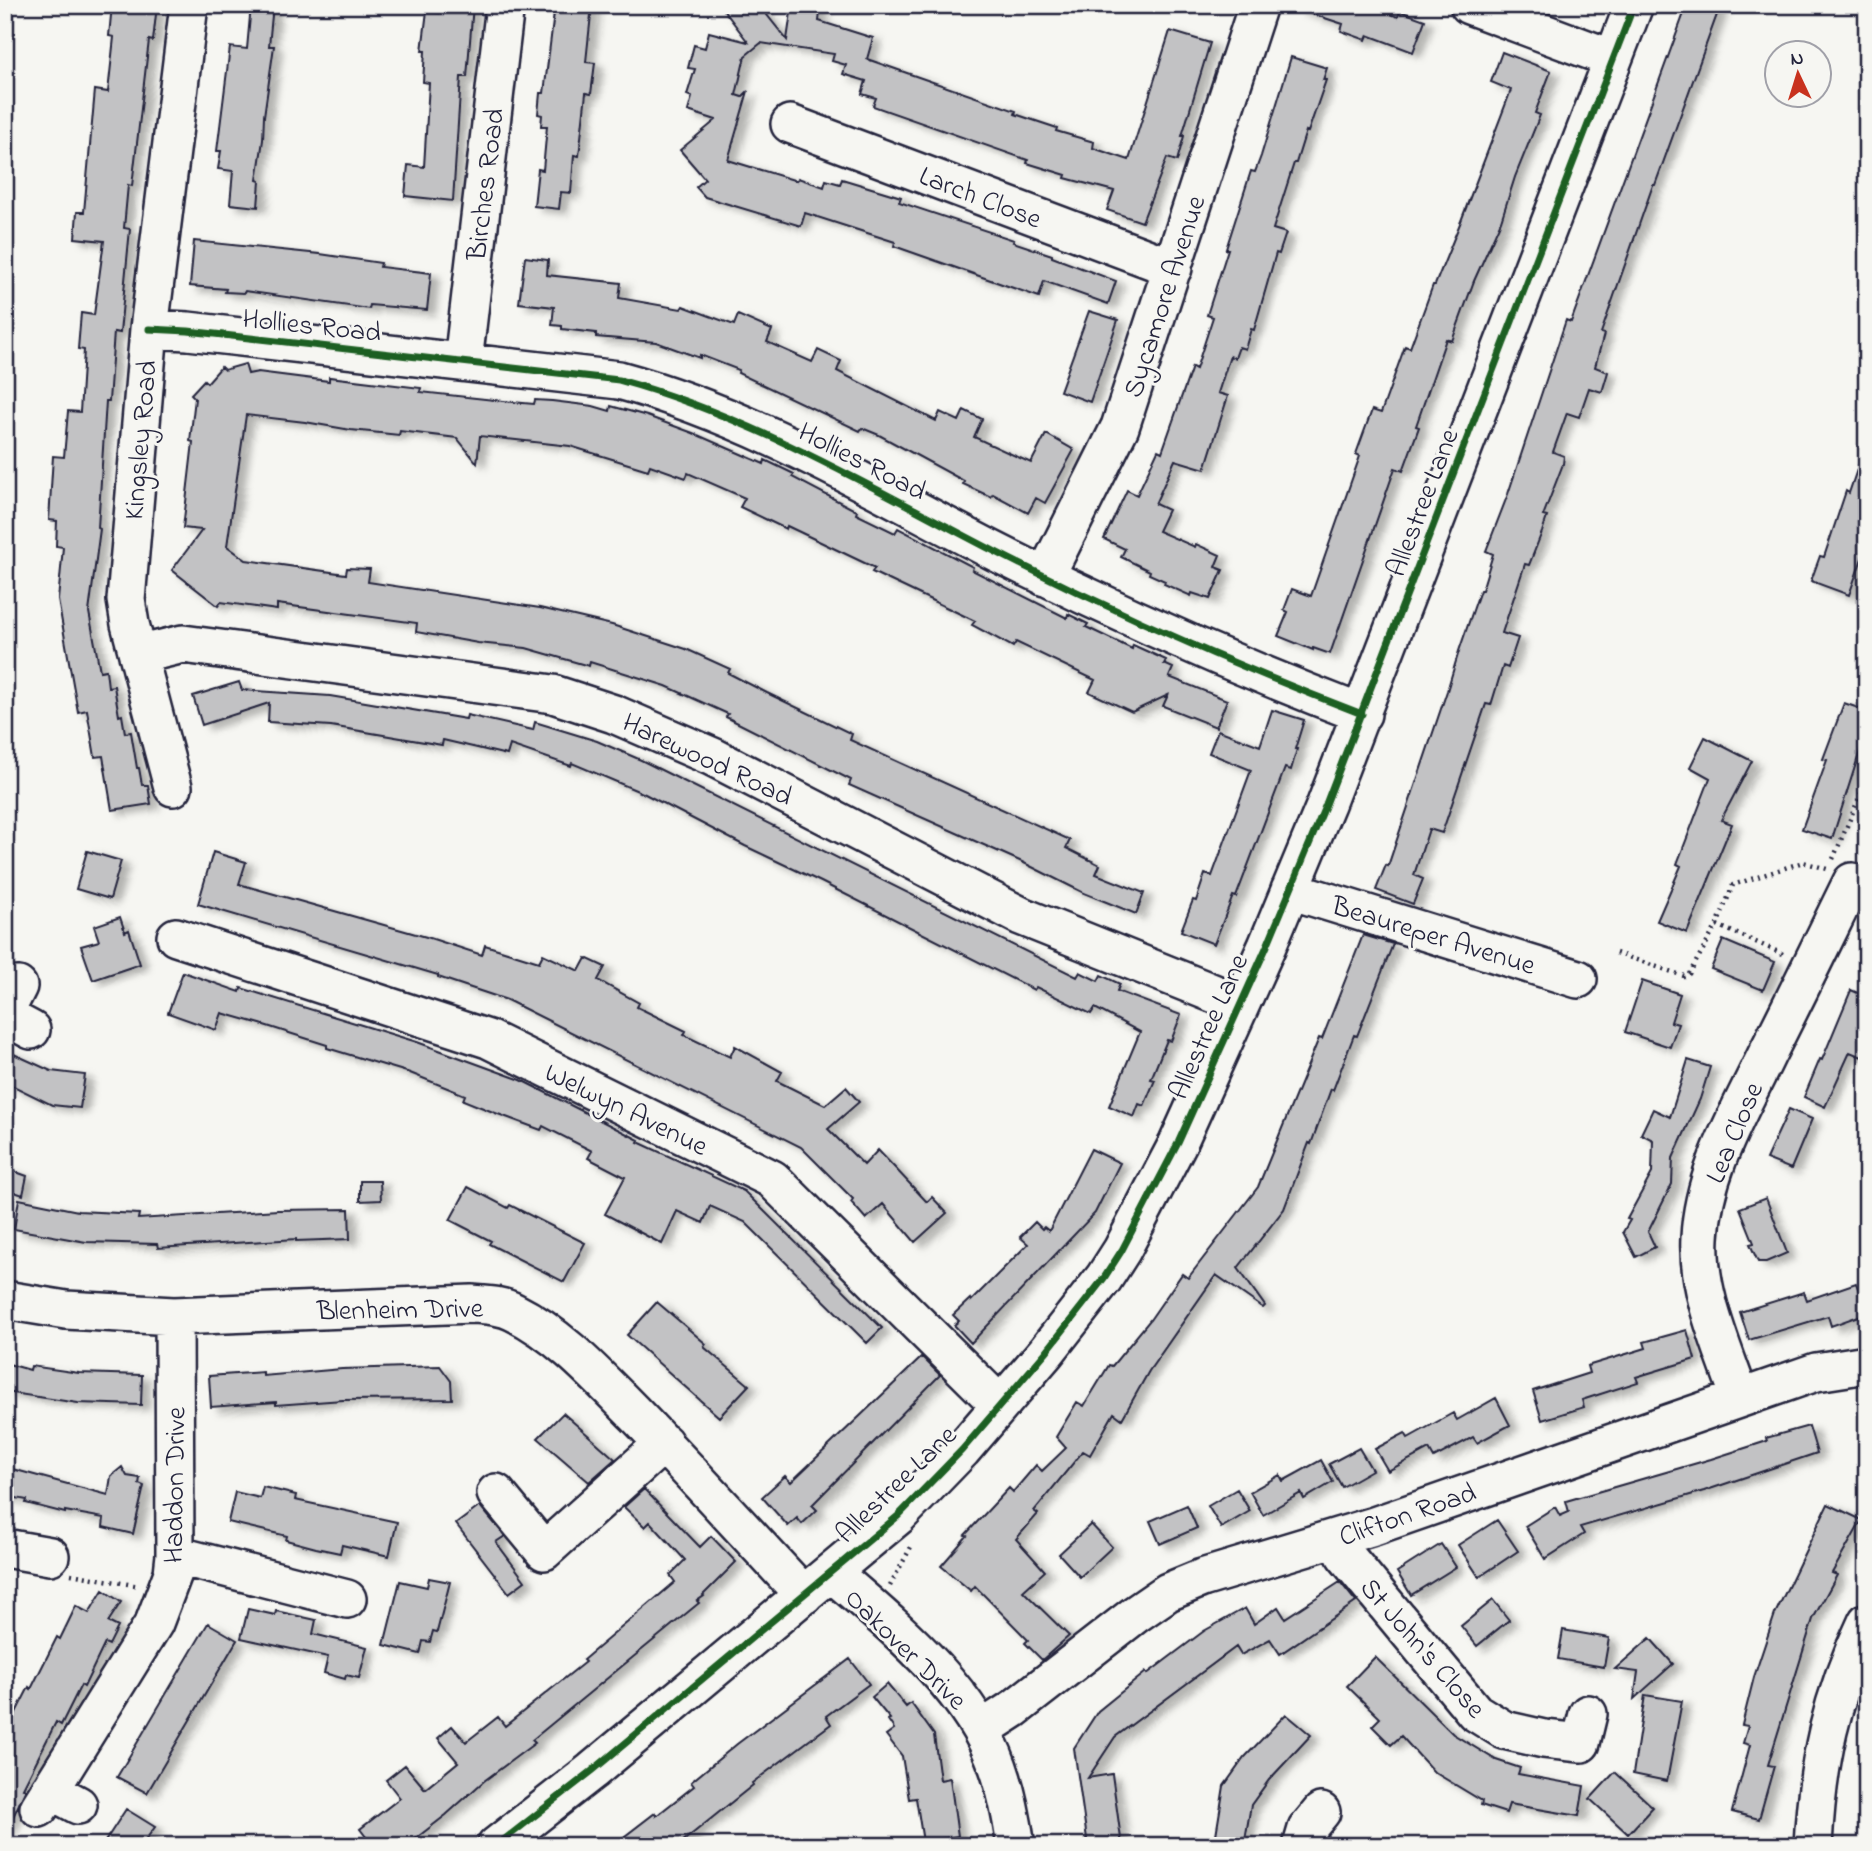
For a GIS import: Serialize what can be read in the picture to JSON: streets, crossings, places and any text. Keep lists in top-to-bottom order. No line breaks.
{"streets":{"street":["Birches Road","Larch Close","Sycamore Avenue","Hollies Road","Kingsley Road","Allestree Lane","Harewood Road","Beaureper Avenue","Welwyn Avenue","Lea Close","Blenheim Drive","Haddon Drive","Clifton Road","St John's Close","Oakover Drive"]},"crossings":[["Birches Road","Hollies Road"],["Larch Close","Sycamore Avenue"],["Sycamore Avenue","Hollies Road"],["Hollies Road","Kingsley Road"],["Hollies Road","Allestree Lane"],["Kingsley Road","Harewood Road"],["Allestree Lane","Harewood Road"],["Allestree Lane","Beaureper Avenue"],["Allestree Lane","Welwyn Avenue"],["Allestree Lane","Blenheim Drive"],["Allestree Lane","Oakover Drive"],["Lea Close","Clifton Road"],["Blenheim Drive","Haddon Drive"],["Blenheim Drive","Oakover Drive"],["Clifton Road","St John's Close"],["Clifton Road","Oakover Drive"]],"north":"top"}
